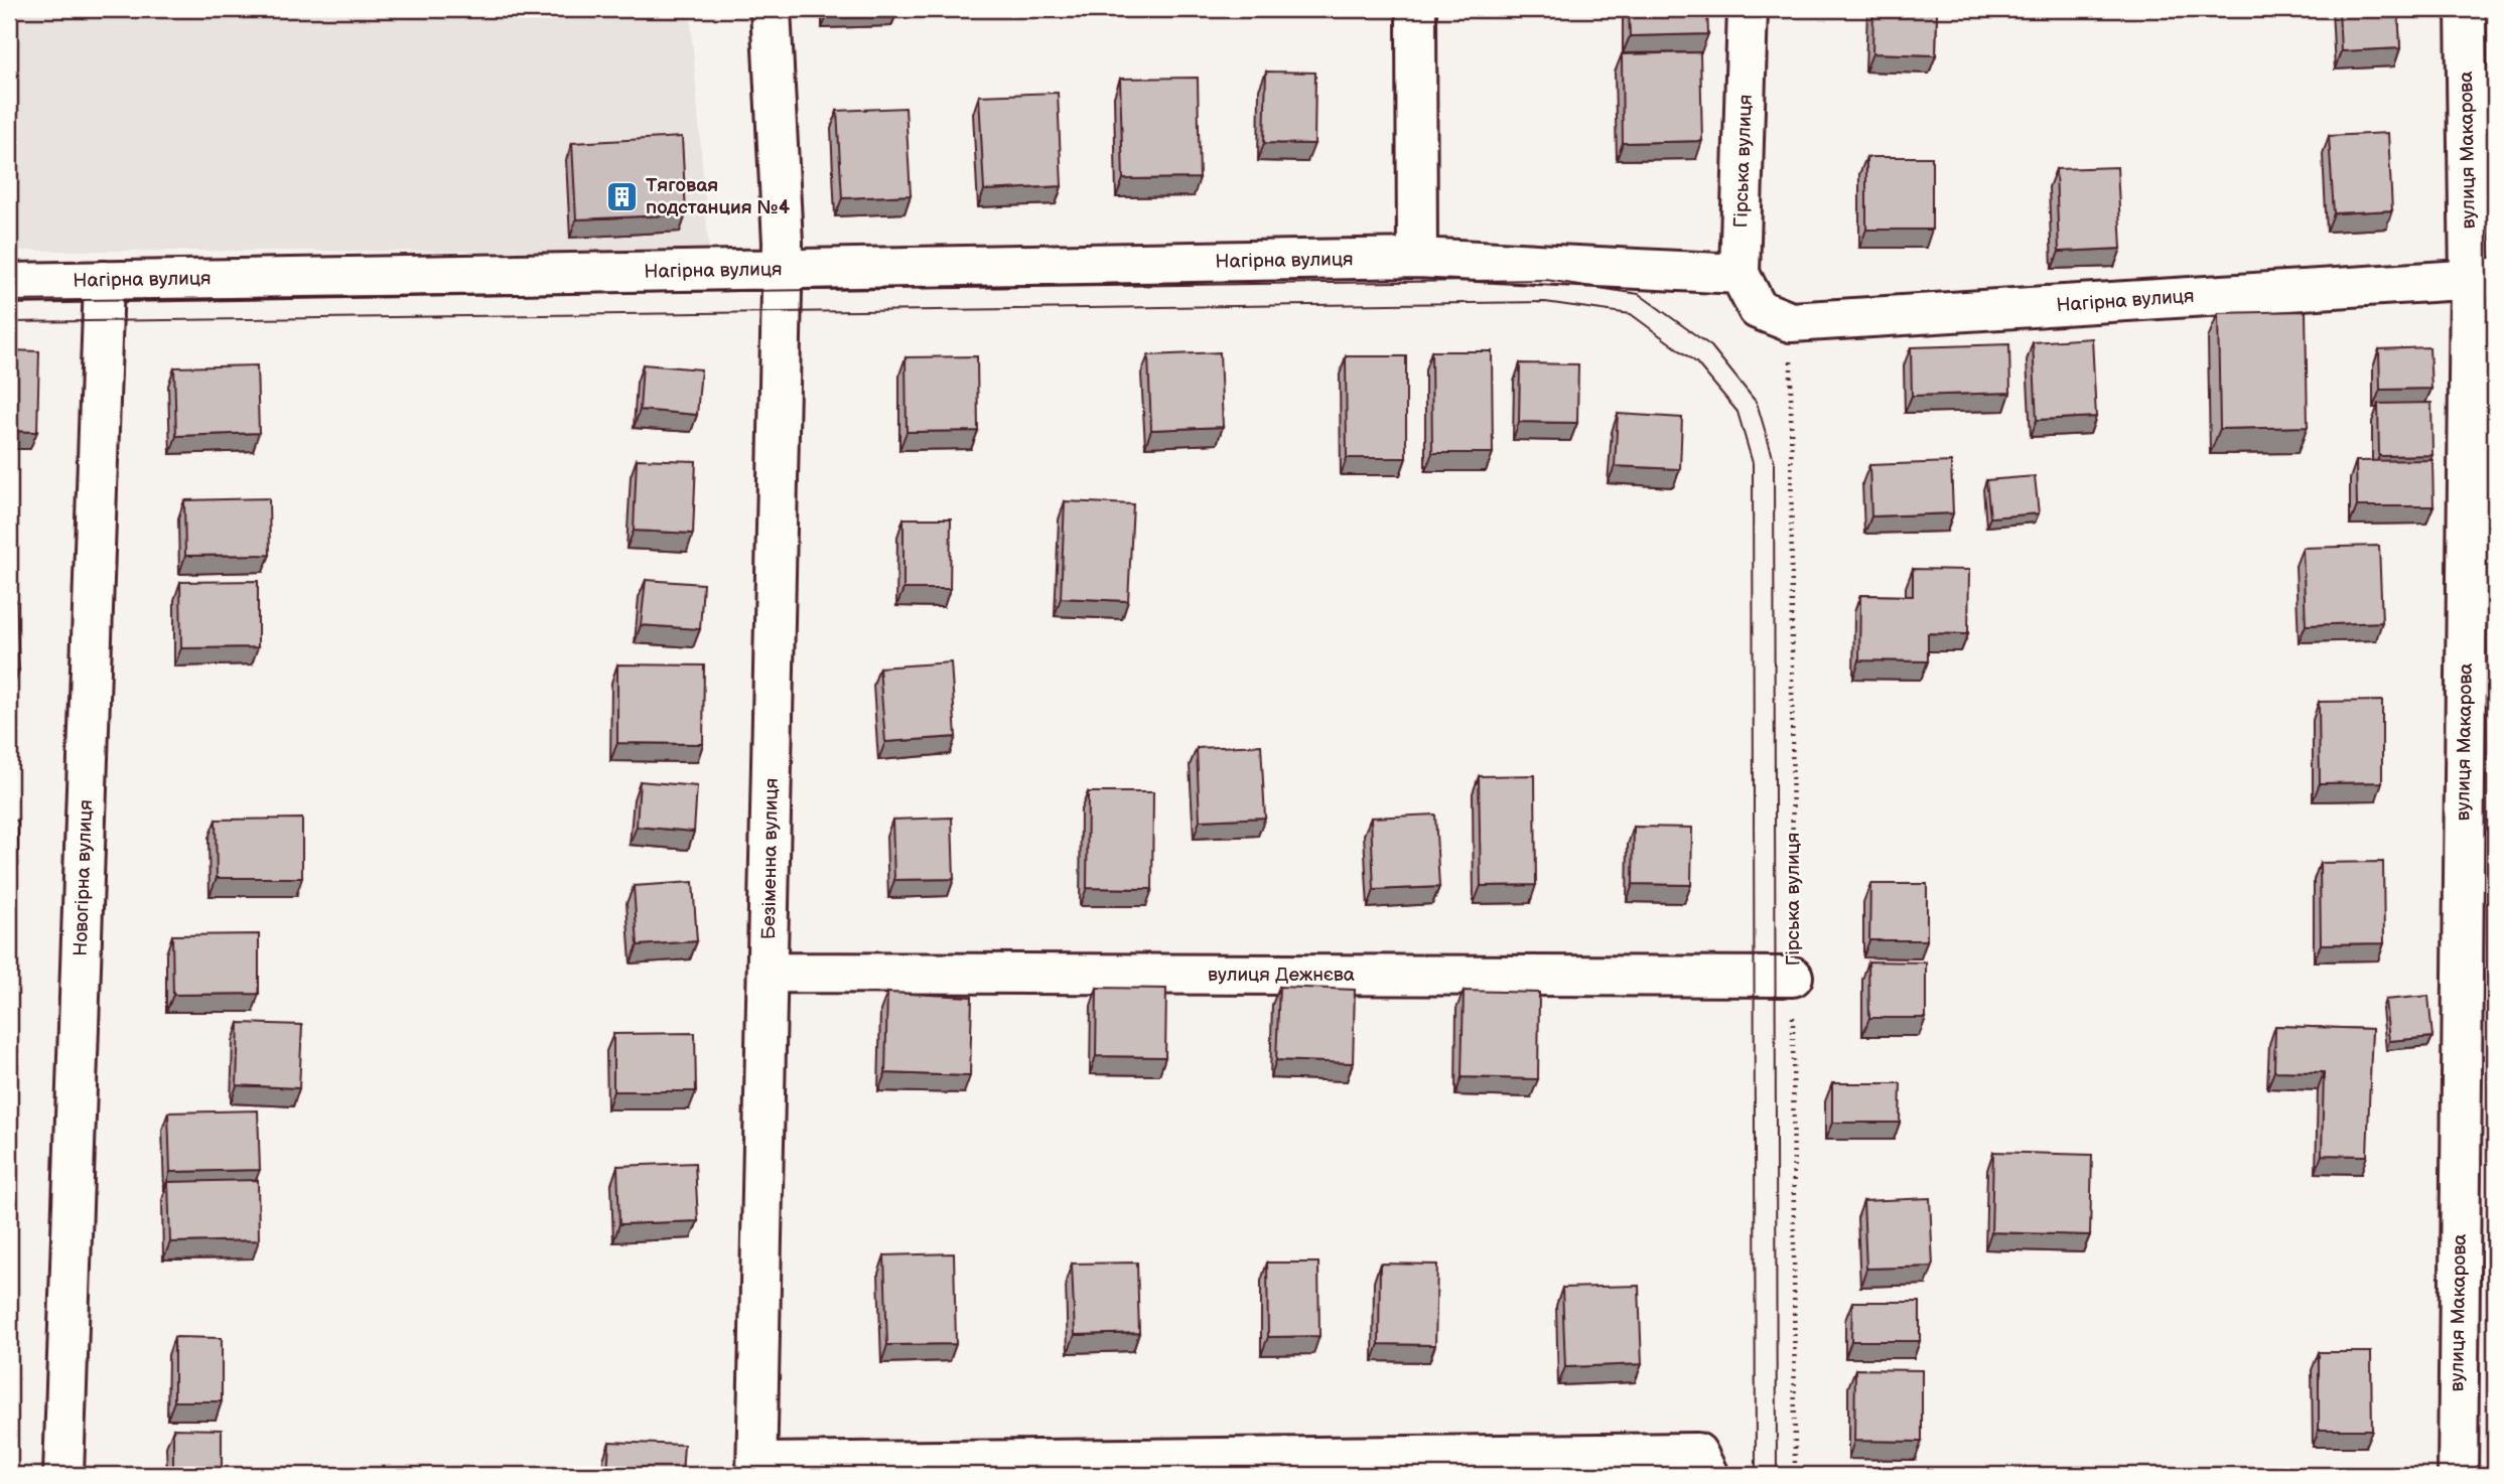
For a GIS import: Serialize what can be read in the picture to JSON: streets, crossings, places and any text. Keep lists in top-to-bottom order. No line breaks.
{"streets":{"street":["вулиця Макарова","Гірська вулиця","Нагірна вулиця","Безіменна вулиця","Новогірна вулиця","вулиця Дежнєва"]},"crossings":[["вулиця Макарова","Нагірна вулиця"],["Гірська вулиця","Нагірна вулиця"],["Гірська вулиця","вулиця Дежнєва"],["Нагірна вулиця","Безіменна вулиця"],["Нагірна вулиця","Новогірна вулиця"],["Безіменна вулиця","вулиця Дежнєва"]],"places":{"building":["Тяговая подстанция №4"]}}
